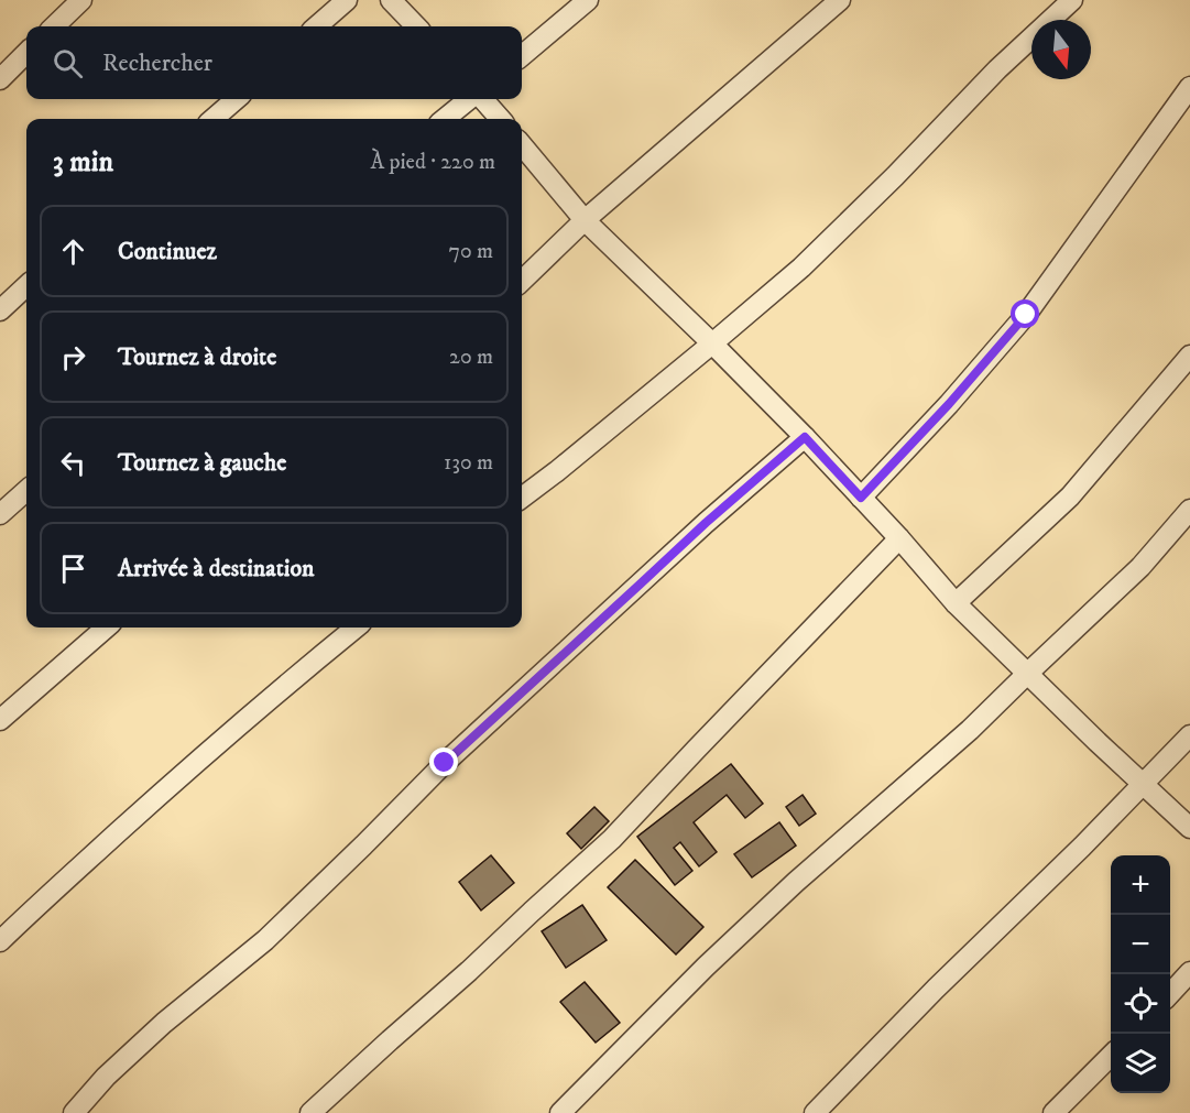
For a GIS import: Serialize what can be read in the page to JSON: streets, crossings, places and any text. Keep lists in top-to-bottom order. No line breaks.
{"north":"bottom","page":{"search":"Rechercher","heading":["3 min","À pied · 220 m"],"list":[["Continuez","70 m"],["Tournez à droite","20 m"],["Tournez à gauche","130 m"],"Arrivée à destination"],"map_buttons":["+","−"]}}
